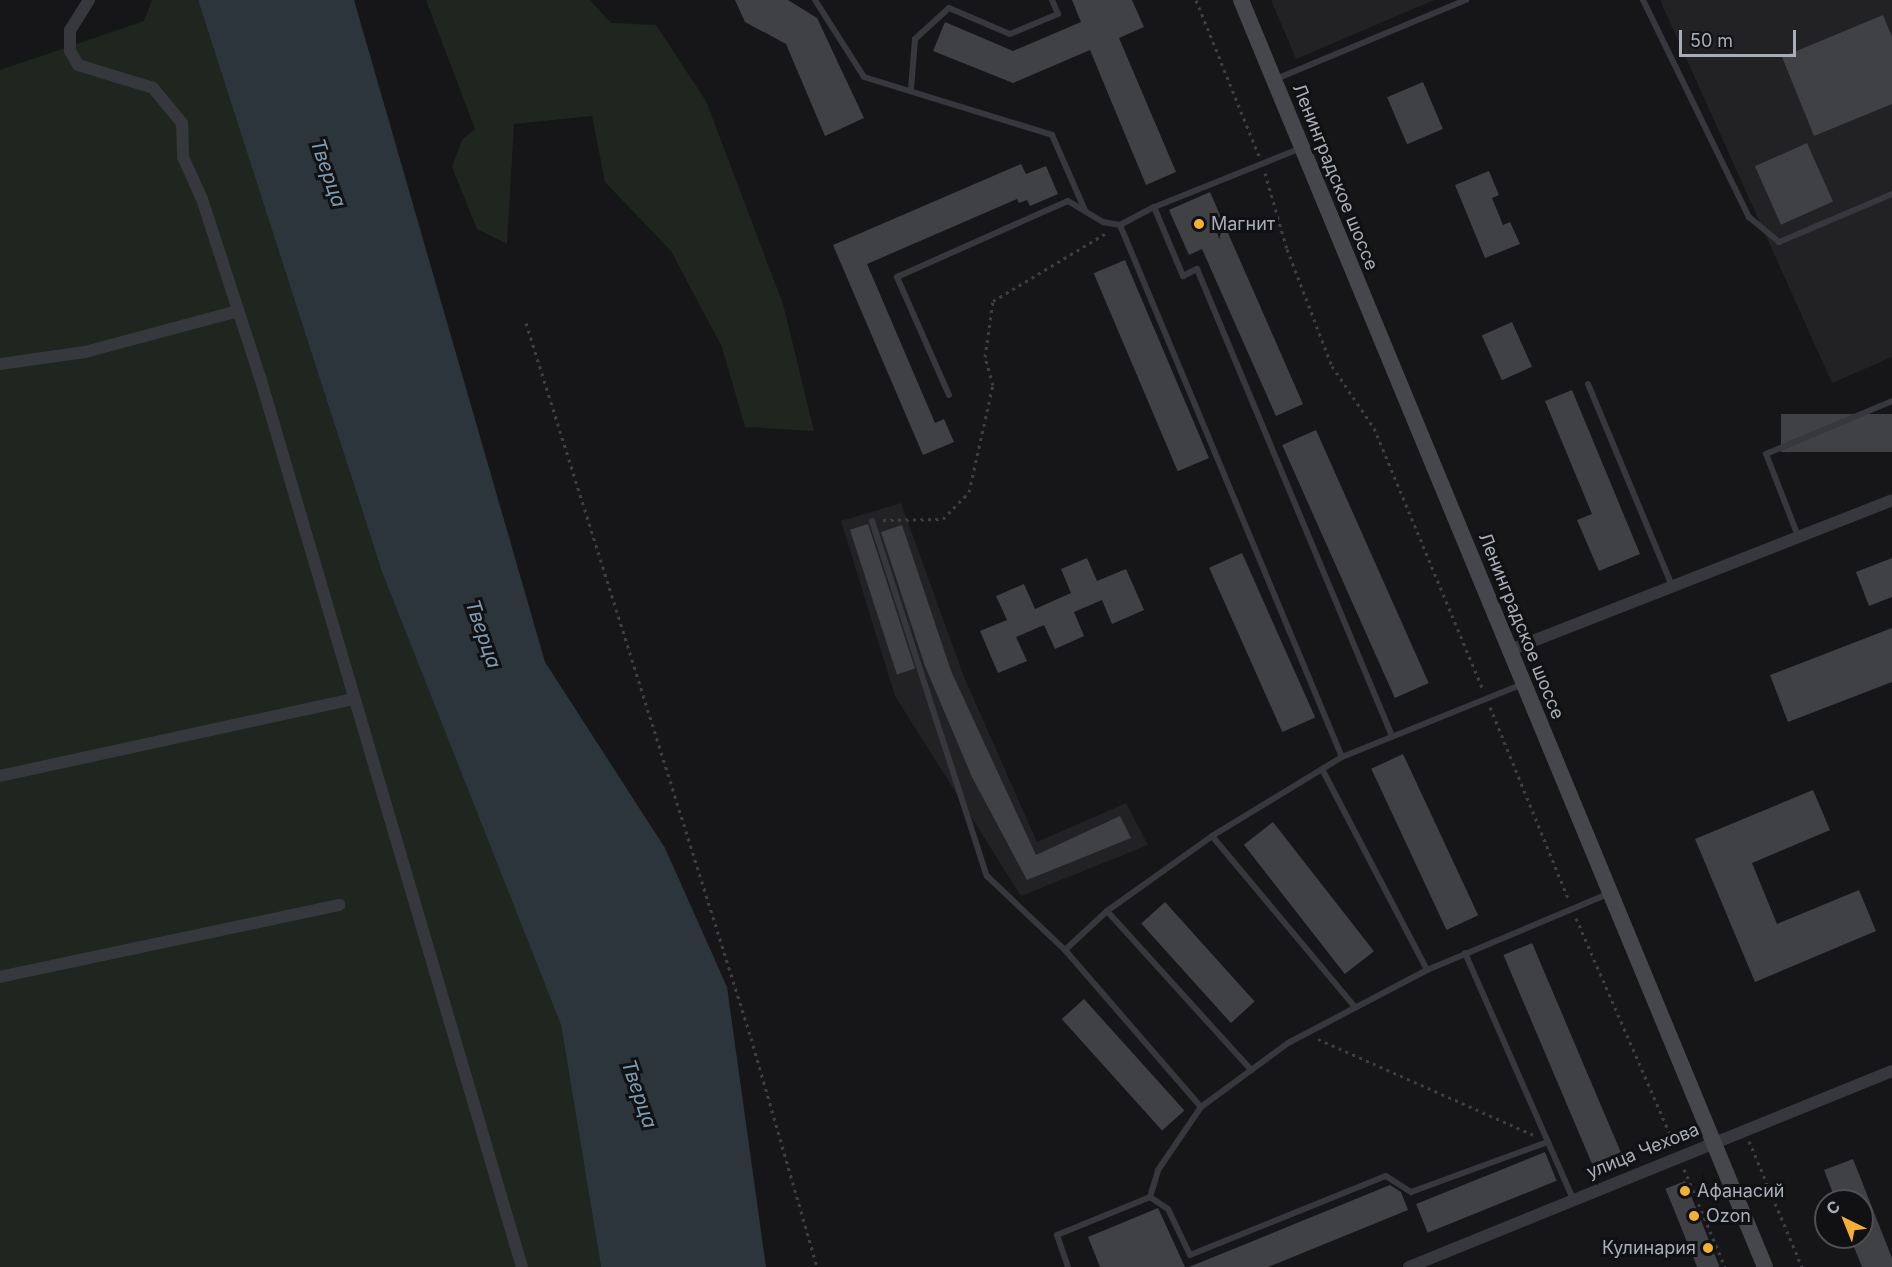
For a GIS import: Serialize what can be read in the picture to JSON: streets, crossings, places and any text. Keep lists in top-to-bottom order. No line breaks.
{"streets":{"main road":["Ленинградское шоссе"],"street":["улица Чехова"]},"crossings":[["Ленинградское шоссе","улица Чехова"]],"water":["Тверца"],"places":["Магнит","Афанасий","Ozon","Кулинария"],"scale_bar":"50 m","north":"top left"}
